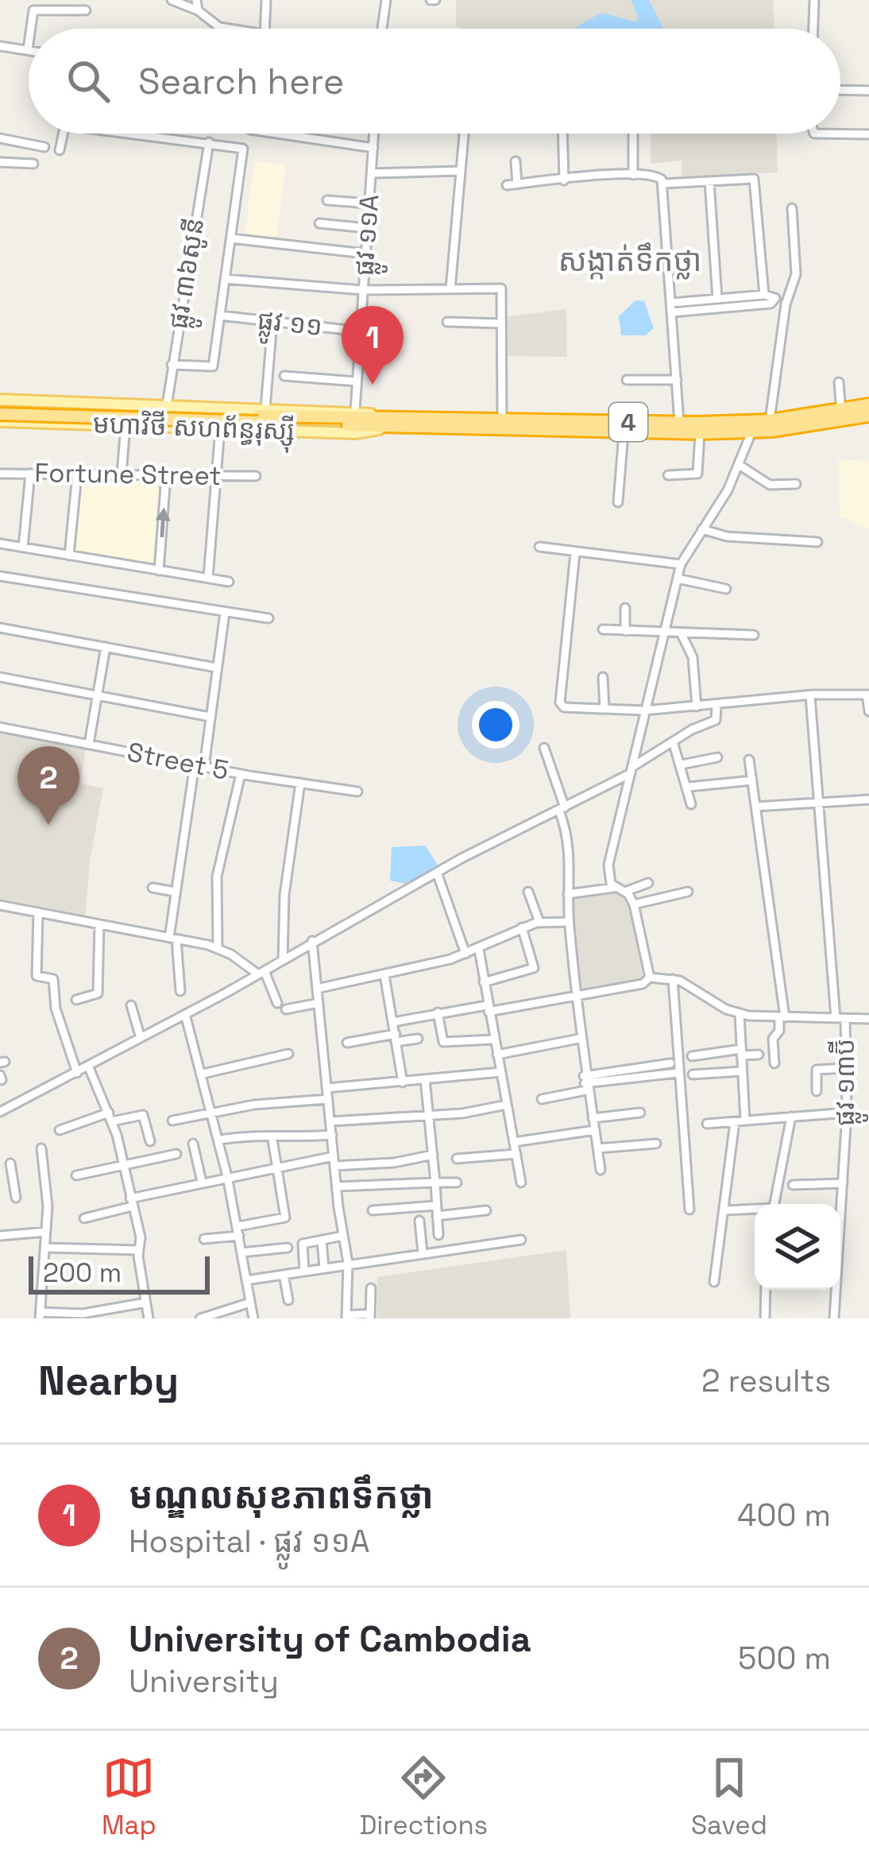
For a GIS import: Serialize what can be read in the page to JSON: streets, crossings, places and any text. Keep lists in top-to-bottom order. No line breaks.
{"streets":{"highway":["4","មហាវិថី សហព័ន្ធរុស្ស៊ី"],"street":["ផ្លូវ ១១A","ផ្លូវ ៣៦សូនី","ផ្លូវ ១១","Fortune Street","Street 5","ផ្លូវ ១៣ប៊ី"]},"crossings":[["ផ្លូវ ១១A","ផ្លូវ ១១"],["ផ្លូវ ១១A","មហាវិថី សហព័ន្ធរុស្ស៊ី"],["ផ្លូវ ៣៦សូនី","ផ្លូវ ១១"],["ផ្លូវ ៣៦សូនី","មហាវិថី សហព័ន្ធរុស្ស៊ី"],["4","មហាវិថី សហព័ន្ធរុស្ស៊ី"]],"districts":["សង្កាត់ទឹកថ្លា"],"scale_bar":"200 m","page":{"search":"Search here","pins":["1","2"],"scale":"200 m","heading":["Nearby","2 results"],"list":[{"mark":"1","name":"មណ្ឌលសុខភាពទឹកថ្លា","note":"Hospital · ផ្លូវ ១១A","value":"400 m"},{"mark":"2","name":"University of Cambodia","note":"University","value":"500 m"}],"nav":["Map","Directions","Saved"]}}
